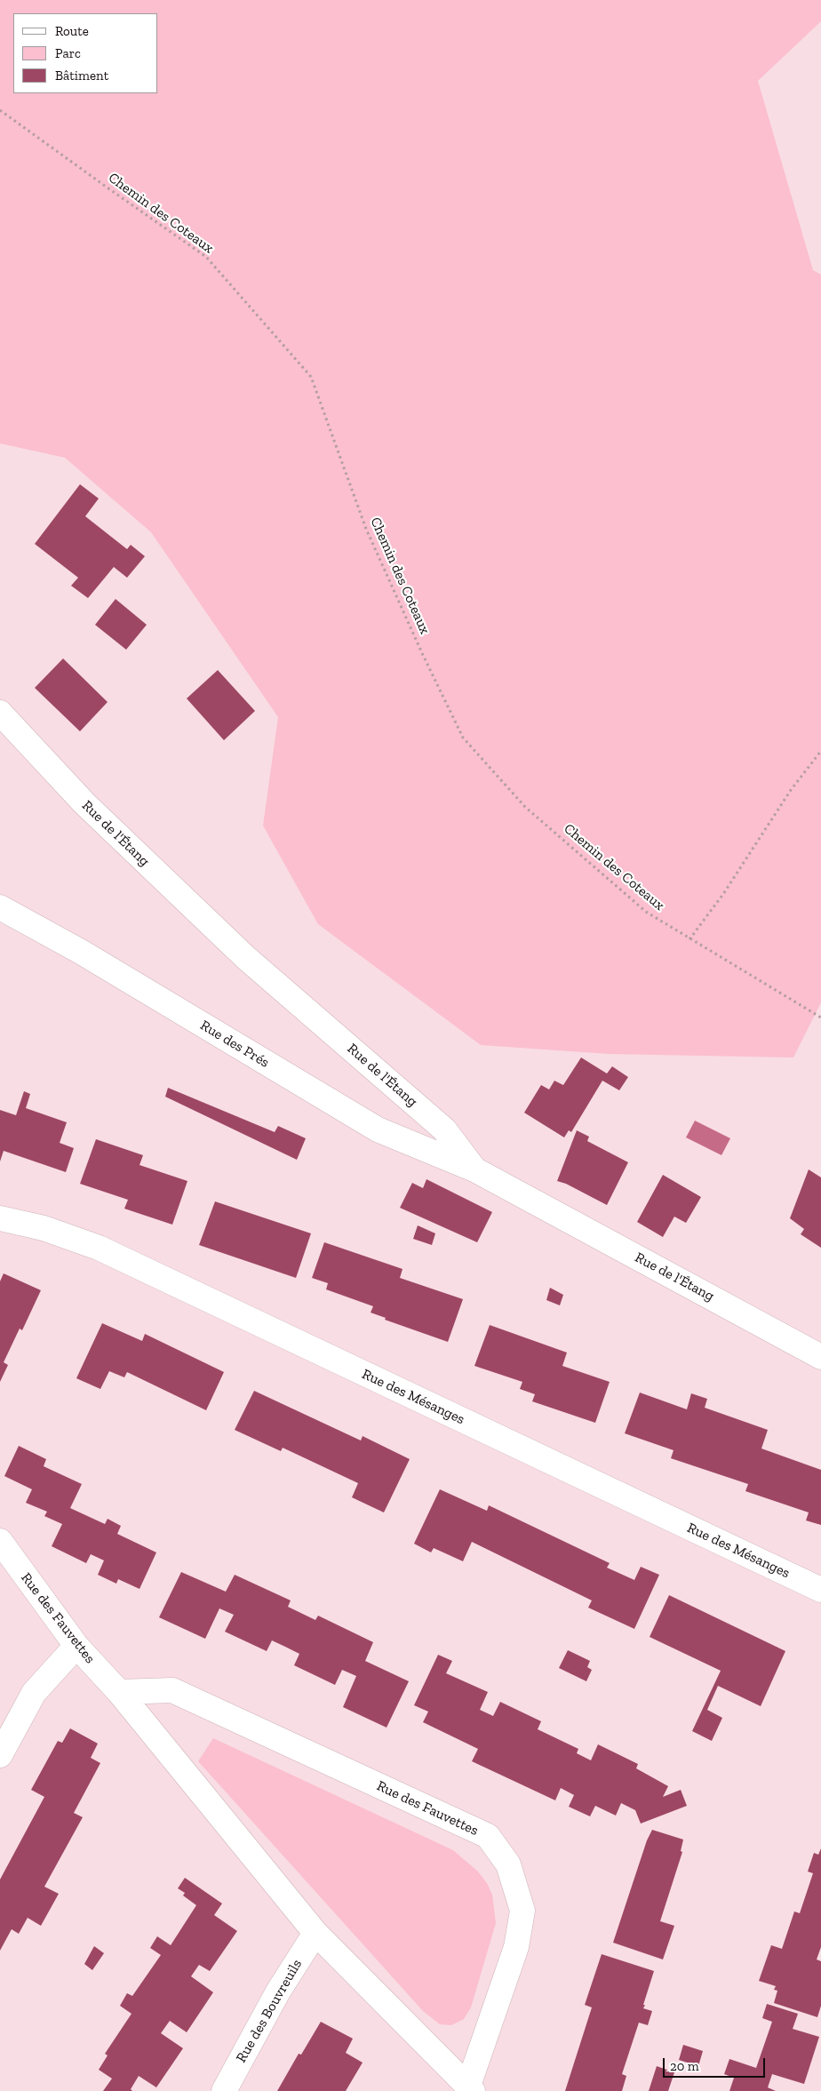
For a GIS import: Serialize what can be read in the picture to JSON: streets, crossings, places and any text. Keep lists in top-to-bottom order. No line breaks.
{"streets":{"street":["Rue de l'Étang","Rue des Prés","Rue des Mésanges","Rue des Fauvettes","Rue des Bouvreuils"],"path":["Chemin des Coteaux"]},"crossings":[["Rue de l'Étang","Rue des Prés"],["Rue des Fauvettes","Rue des Bouvreuils"]],"legend":["Route","Parc","Bâtiment"],"scale_bar":"20 m"}
